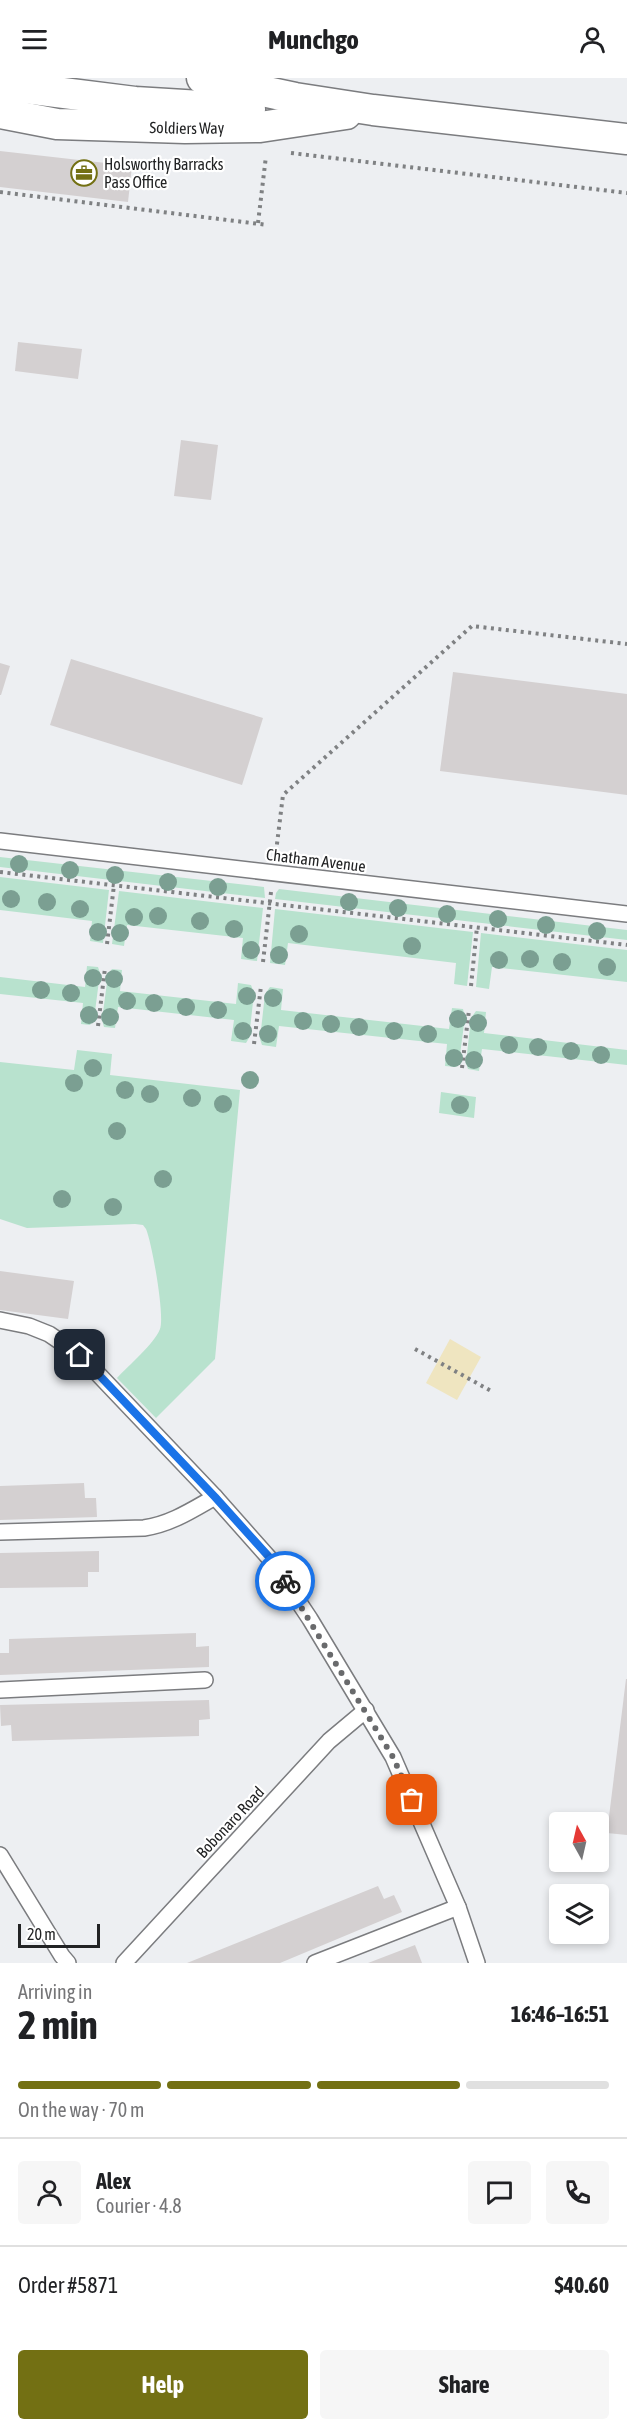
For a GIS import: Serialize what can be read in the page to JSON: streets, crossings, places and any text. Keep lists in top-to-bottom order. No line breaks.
{"streets":{"street":["Soldiers Way"],"lane":["Chatham Avenue","Bobonaro Road"]},"places":{"office":["Holsworthy Barracks Pass Office"]},"scale_bar":"20 m","north":"top","page":{"header":"Munchgo","scale":"20 m","heading":["2 min","Arriving in","16:46–16:51"],"panel":["Alex","Courier · 4.8","Order #5871","$40.60"],"bar":"On the way · 70 m","buttons":["Help","Share"]}}
